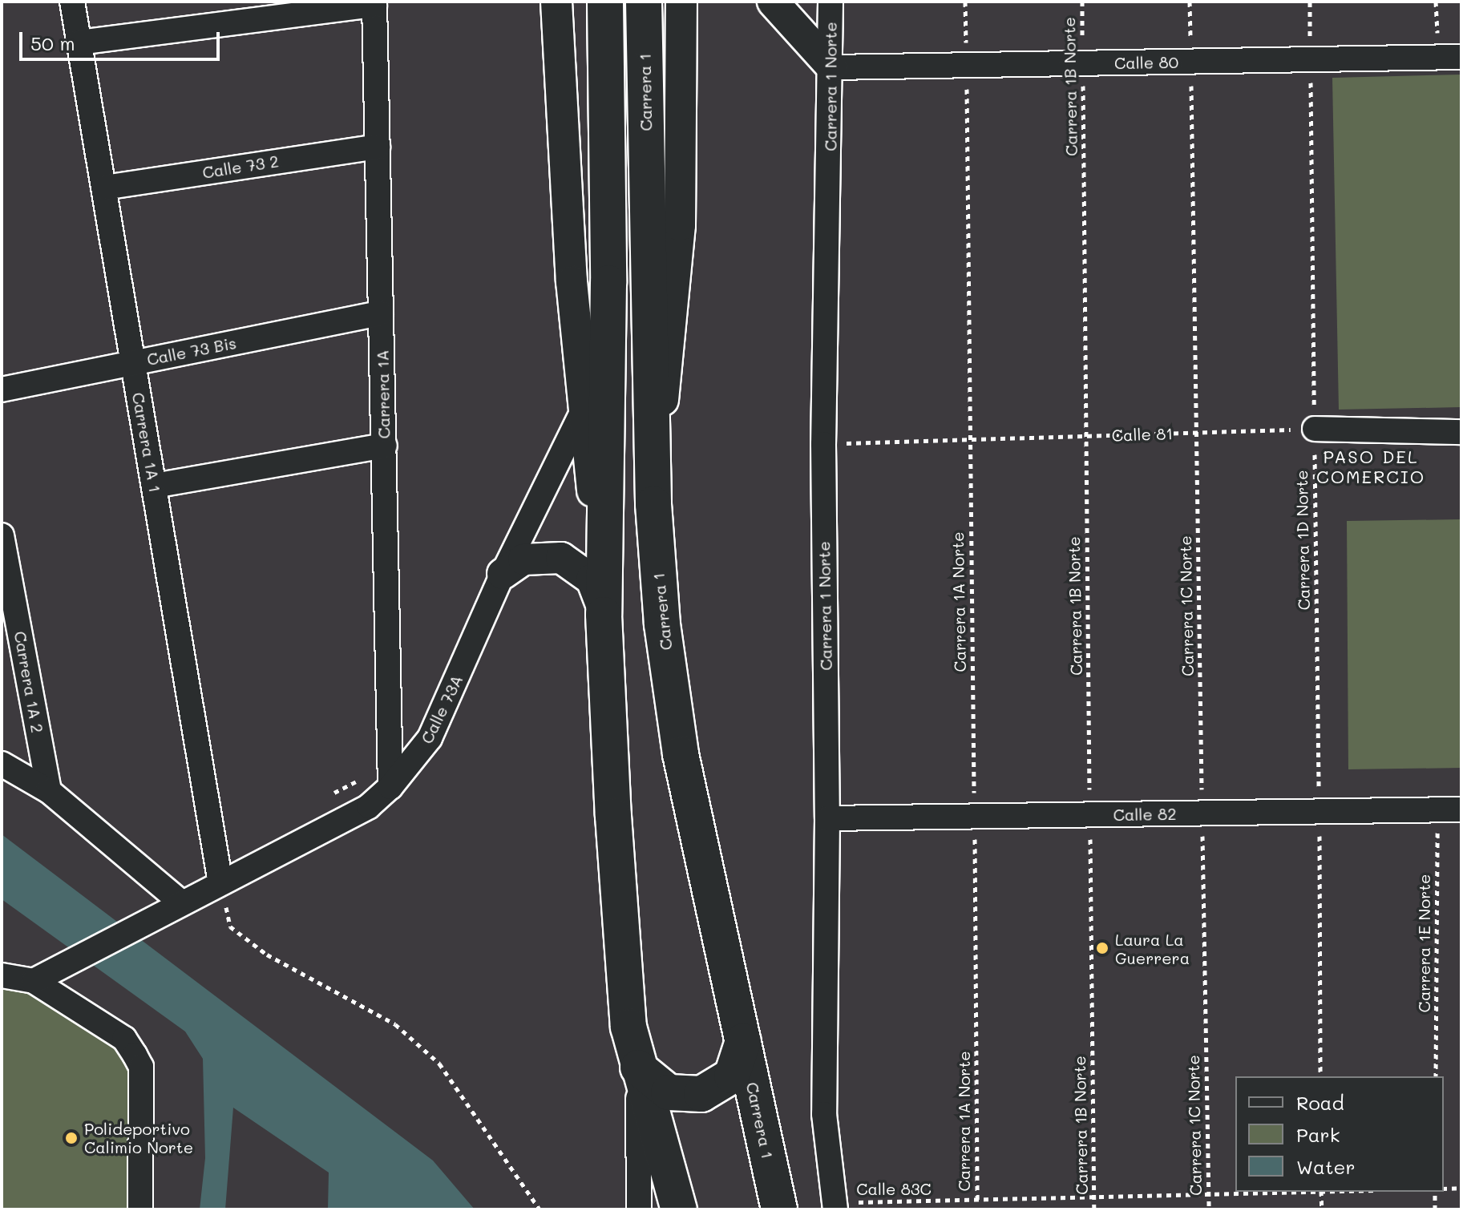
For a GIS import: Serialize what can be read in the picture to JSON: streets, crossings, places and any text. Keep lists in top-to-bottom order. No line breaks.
{"streets":{"highway":["Carrera 1"],"street":["Calle 80","Carrera 1 Norte","Calle 73 2","Calle 73 Bis","Carrera 1A","Carrera 1A 1","Carrera 1A 2","Calle 73A","Calle 82"],"path":["Carrera 1B Norte","Calle 81","Carrera 1D Norte","Carrera 1A Norte","Carrera 1C Norte","Carrera 1E Norte","Calle 83C"]},"crossings":[["Calle 80","Carrera 1 Norte"],["Calle 80","Carrera 1B Norte"],["Calle 80","Carrera 1D Norte"],["Calle 80","Carrera 1A Norte"],["Calle 80","Carrera 1C Norte"],["Carrera 1 Norte","Calle 81"],["Carrera 1 Norte","Calle 82"],["Carrera 1 Norte","Calle 83C"],["Carrera 1B Norte","Calle 81"],["Carrera 1B Norte","Calle 82"],["Carrera 1B Norte","Calle 83C"],["Calle 73 2","Carrera 1A"],["Calle 73 2","Carrera 1A 1"],["Calle 73 Bis","Carrera 1A"],["Calle 73 Bis","Carrera 1A 1"],["Carrera 1A","Calle 73A"],["Calle 81","Carrera 1D Norte"],["Calle 81","Carrera 1A Norte"],["Calle 81","Carrera 1C Norte"],["Carrera 1A 1","Calle 73A"],["Carrera 1D Norte","Calle 82"],["Carrera 1A Norte","Calle 82"],["Carrera 1A Norte","Calle 83C"],["Carrera 1C Norte","Calle 82"],["Carrera 1C Norte","Calle 83C"],["Calle 82","Carrera 1E Norte"]],"districts":["PASO DEL COMERCIO"],"places":["Laura La Guerrera","Polideportivo Calimio Norte"],"legend":["Road","Park","Water"],"scale_bar":"50 m"}
